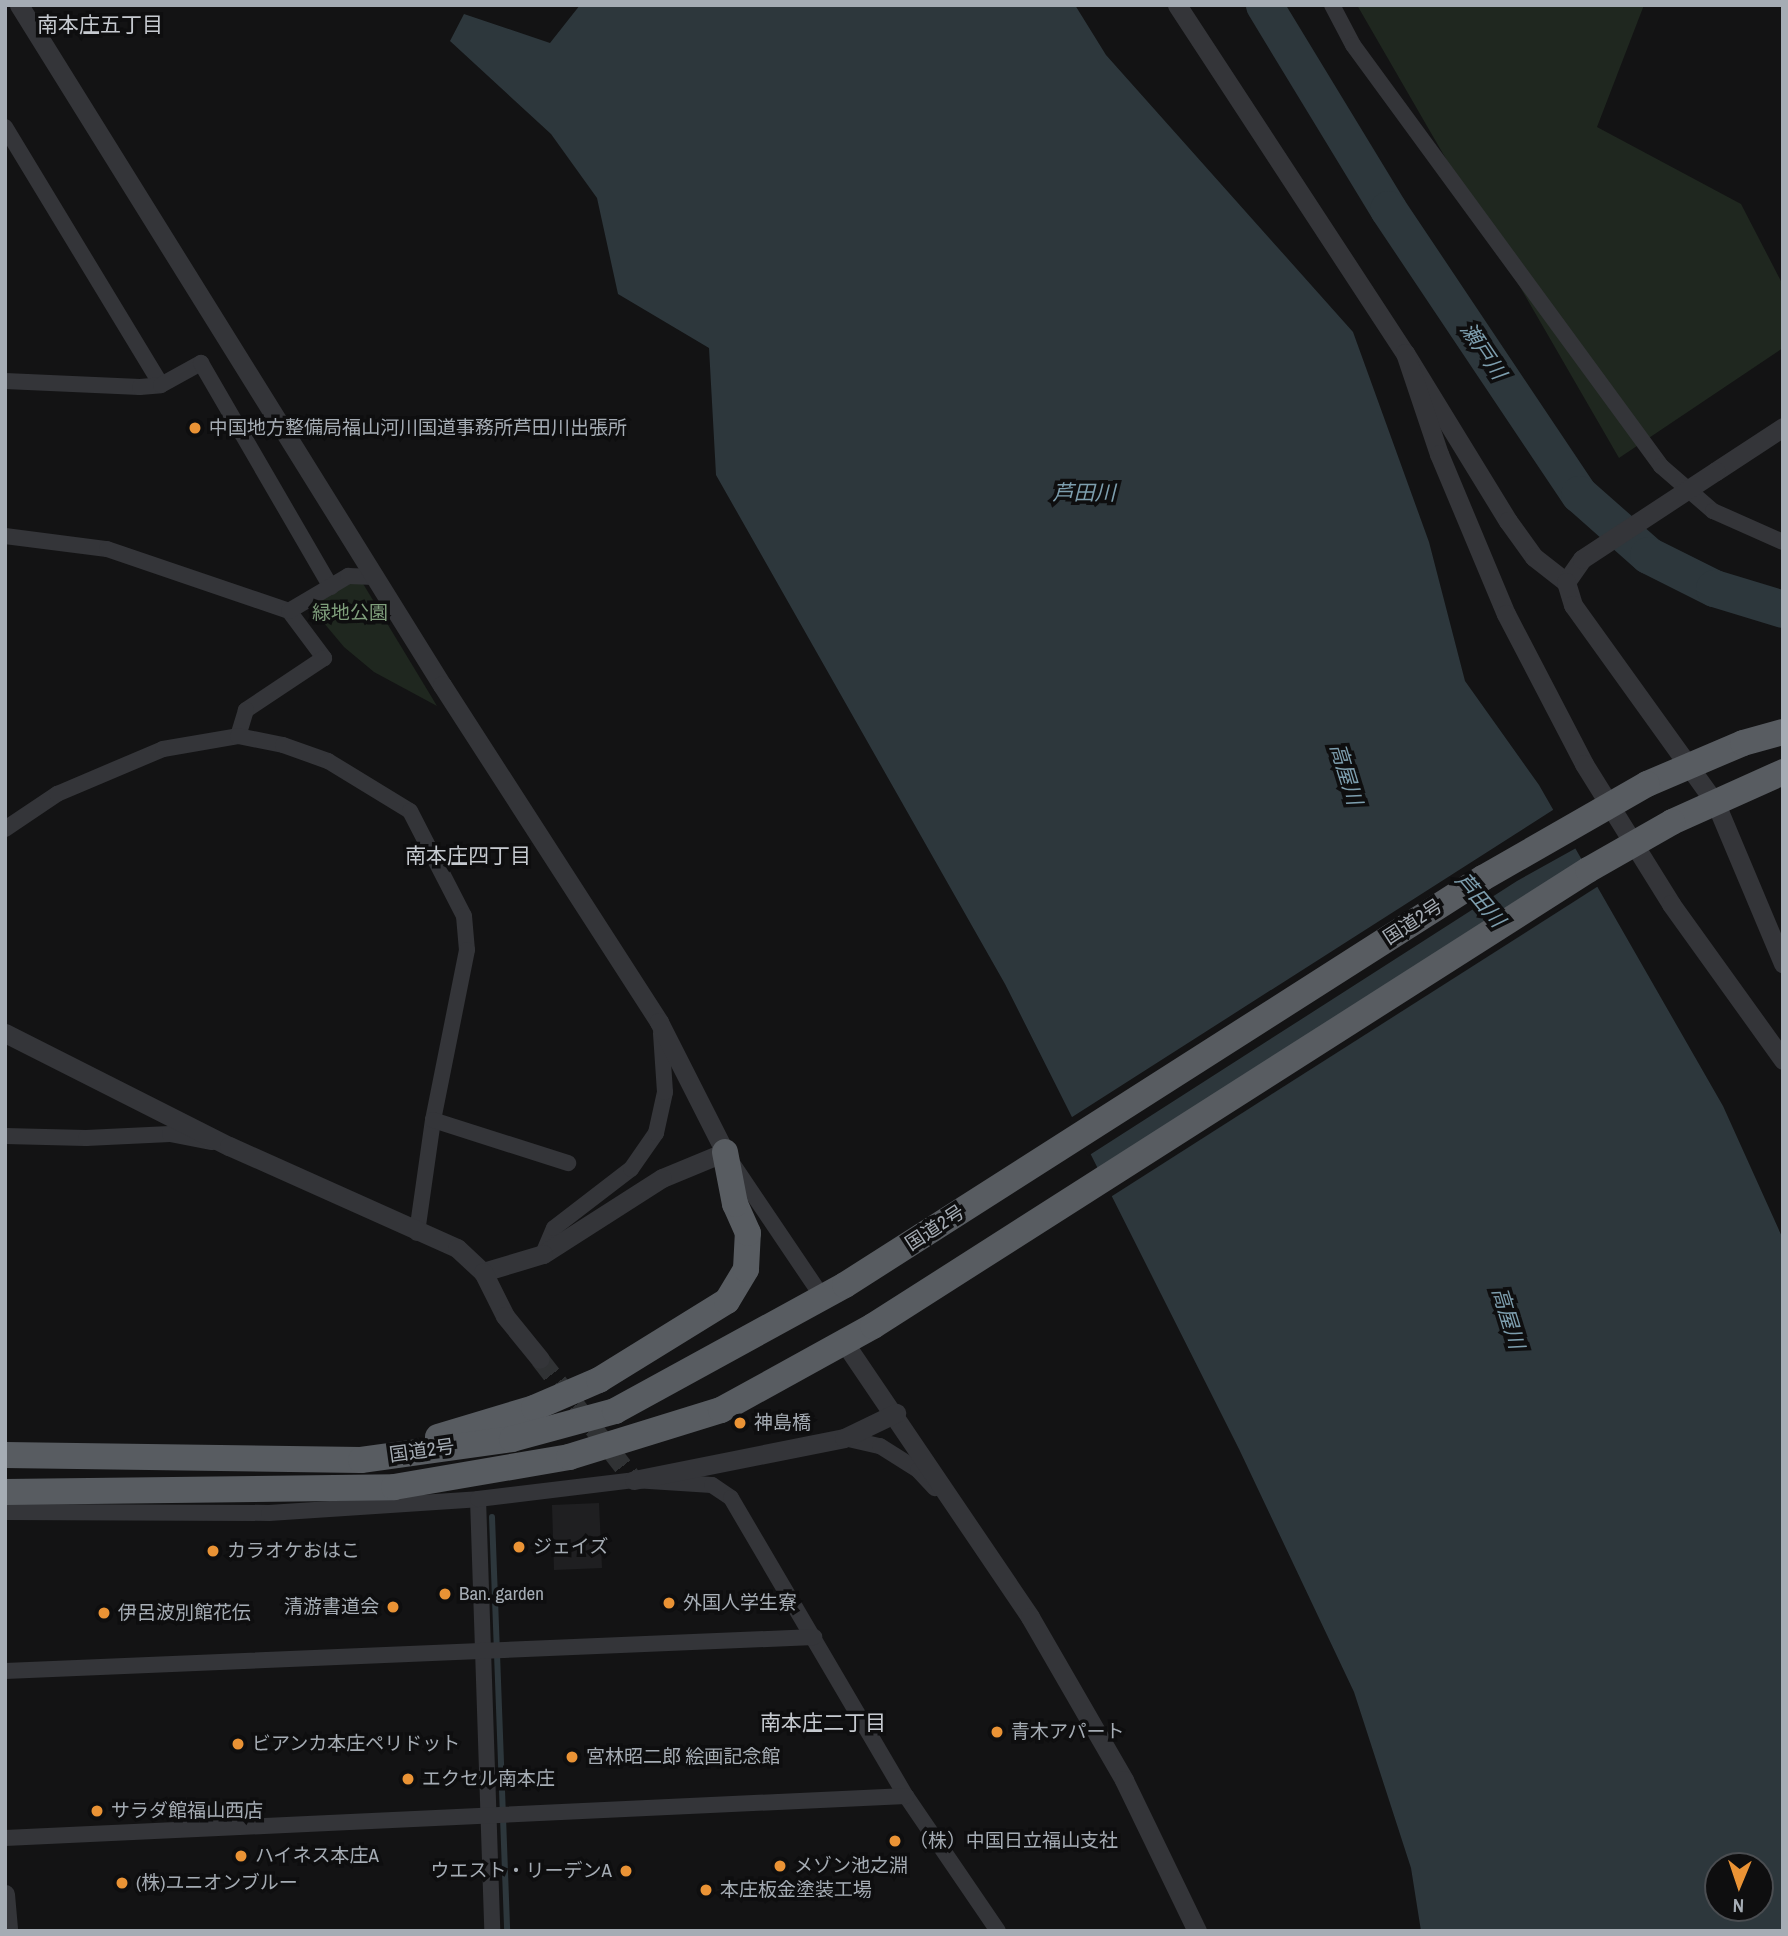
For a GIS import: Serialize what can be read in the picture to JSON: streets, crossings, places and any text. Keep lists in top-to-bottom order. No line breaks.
{"streets":{"highway":["国道2号"]},"districts":["南本庄五丁目","南本庄四丁目","南本庄二丁目"],"water":["瀬戸川","芦田川","高屋川"],"parks":["緑地公園"],"places":["中国地方整備局福山河川国道事務所芦田川出張所","神島橋","ジェイズ","カラオケおはこ","Ban. garden","外国人学生寮","清游書道会","伊呂波別館花伝","青木アパート","ビアンカ本庄ペリドット","宮林昭二郎 絵画記念館","エクセル南本庄","サラダ館福山西店","（株）中国日立福山支社","ハイネス本庄A","メゾン池之淵","ウエスト・リーデンA","(株)ユニオンブルー","本庄板金塗装工場"],"north":"bottom"}
